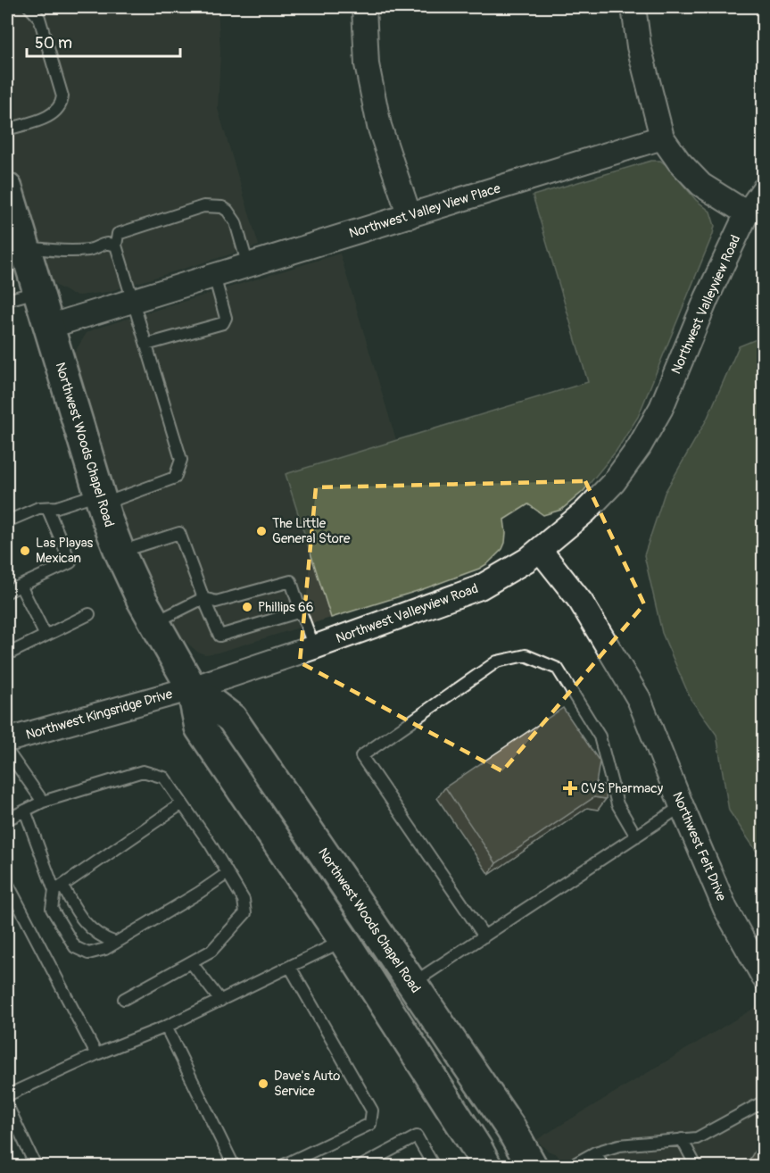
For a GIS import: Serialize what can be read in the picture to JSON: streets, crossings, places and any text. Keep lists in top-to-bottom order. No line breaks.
{"streets":{"main road":["Northwest Woods Chapel Road"],"street":["Northwest Valley View Place","Northwest Valleyview Road","Northwest Kingsridge Drive","Northwest Felt Drive"]},"crossings":[["Northwest Valley View Place","Northwest Woods Chapel Road"],["Northwest Valleyview Road","Northwest Woods Chapel Road"],["Northwest Valleyview Road","Northwest Kingsridge Drive"],["Northwest Valleyview Road","Northwest Felt Drive"],["Northwest Woods Chapel Road","Northwest Kingsridge Drive"]],"places":{"other":["The Little General Store","Las Playas Mexican","Phillips 66","Dave's Auto Service"],"health":["CVS Pharmacy"]},"scale_bar":"50 m"}
